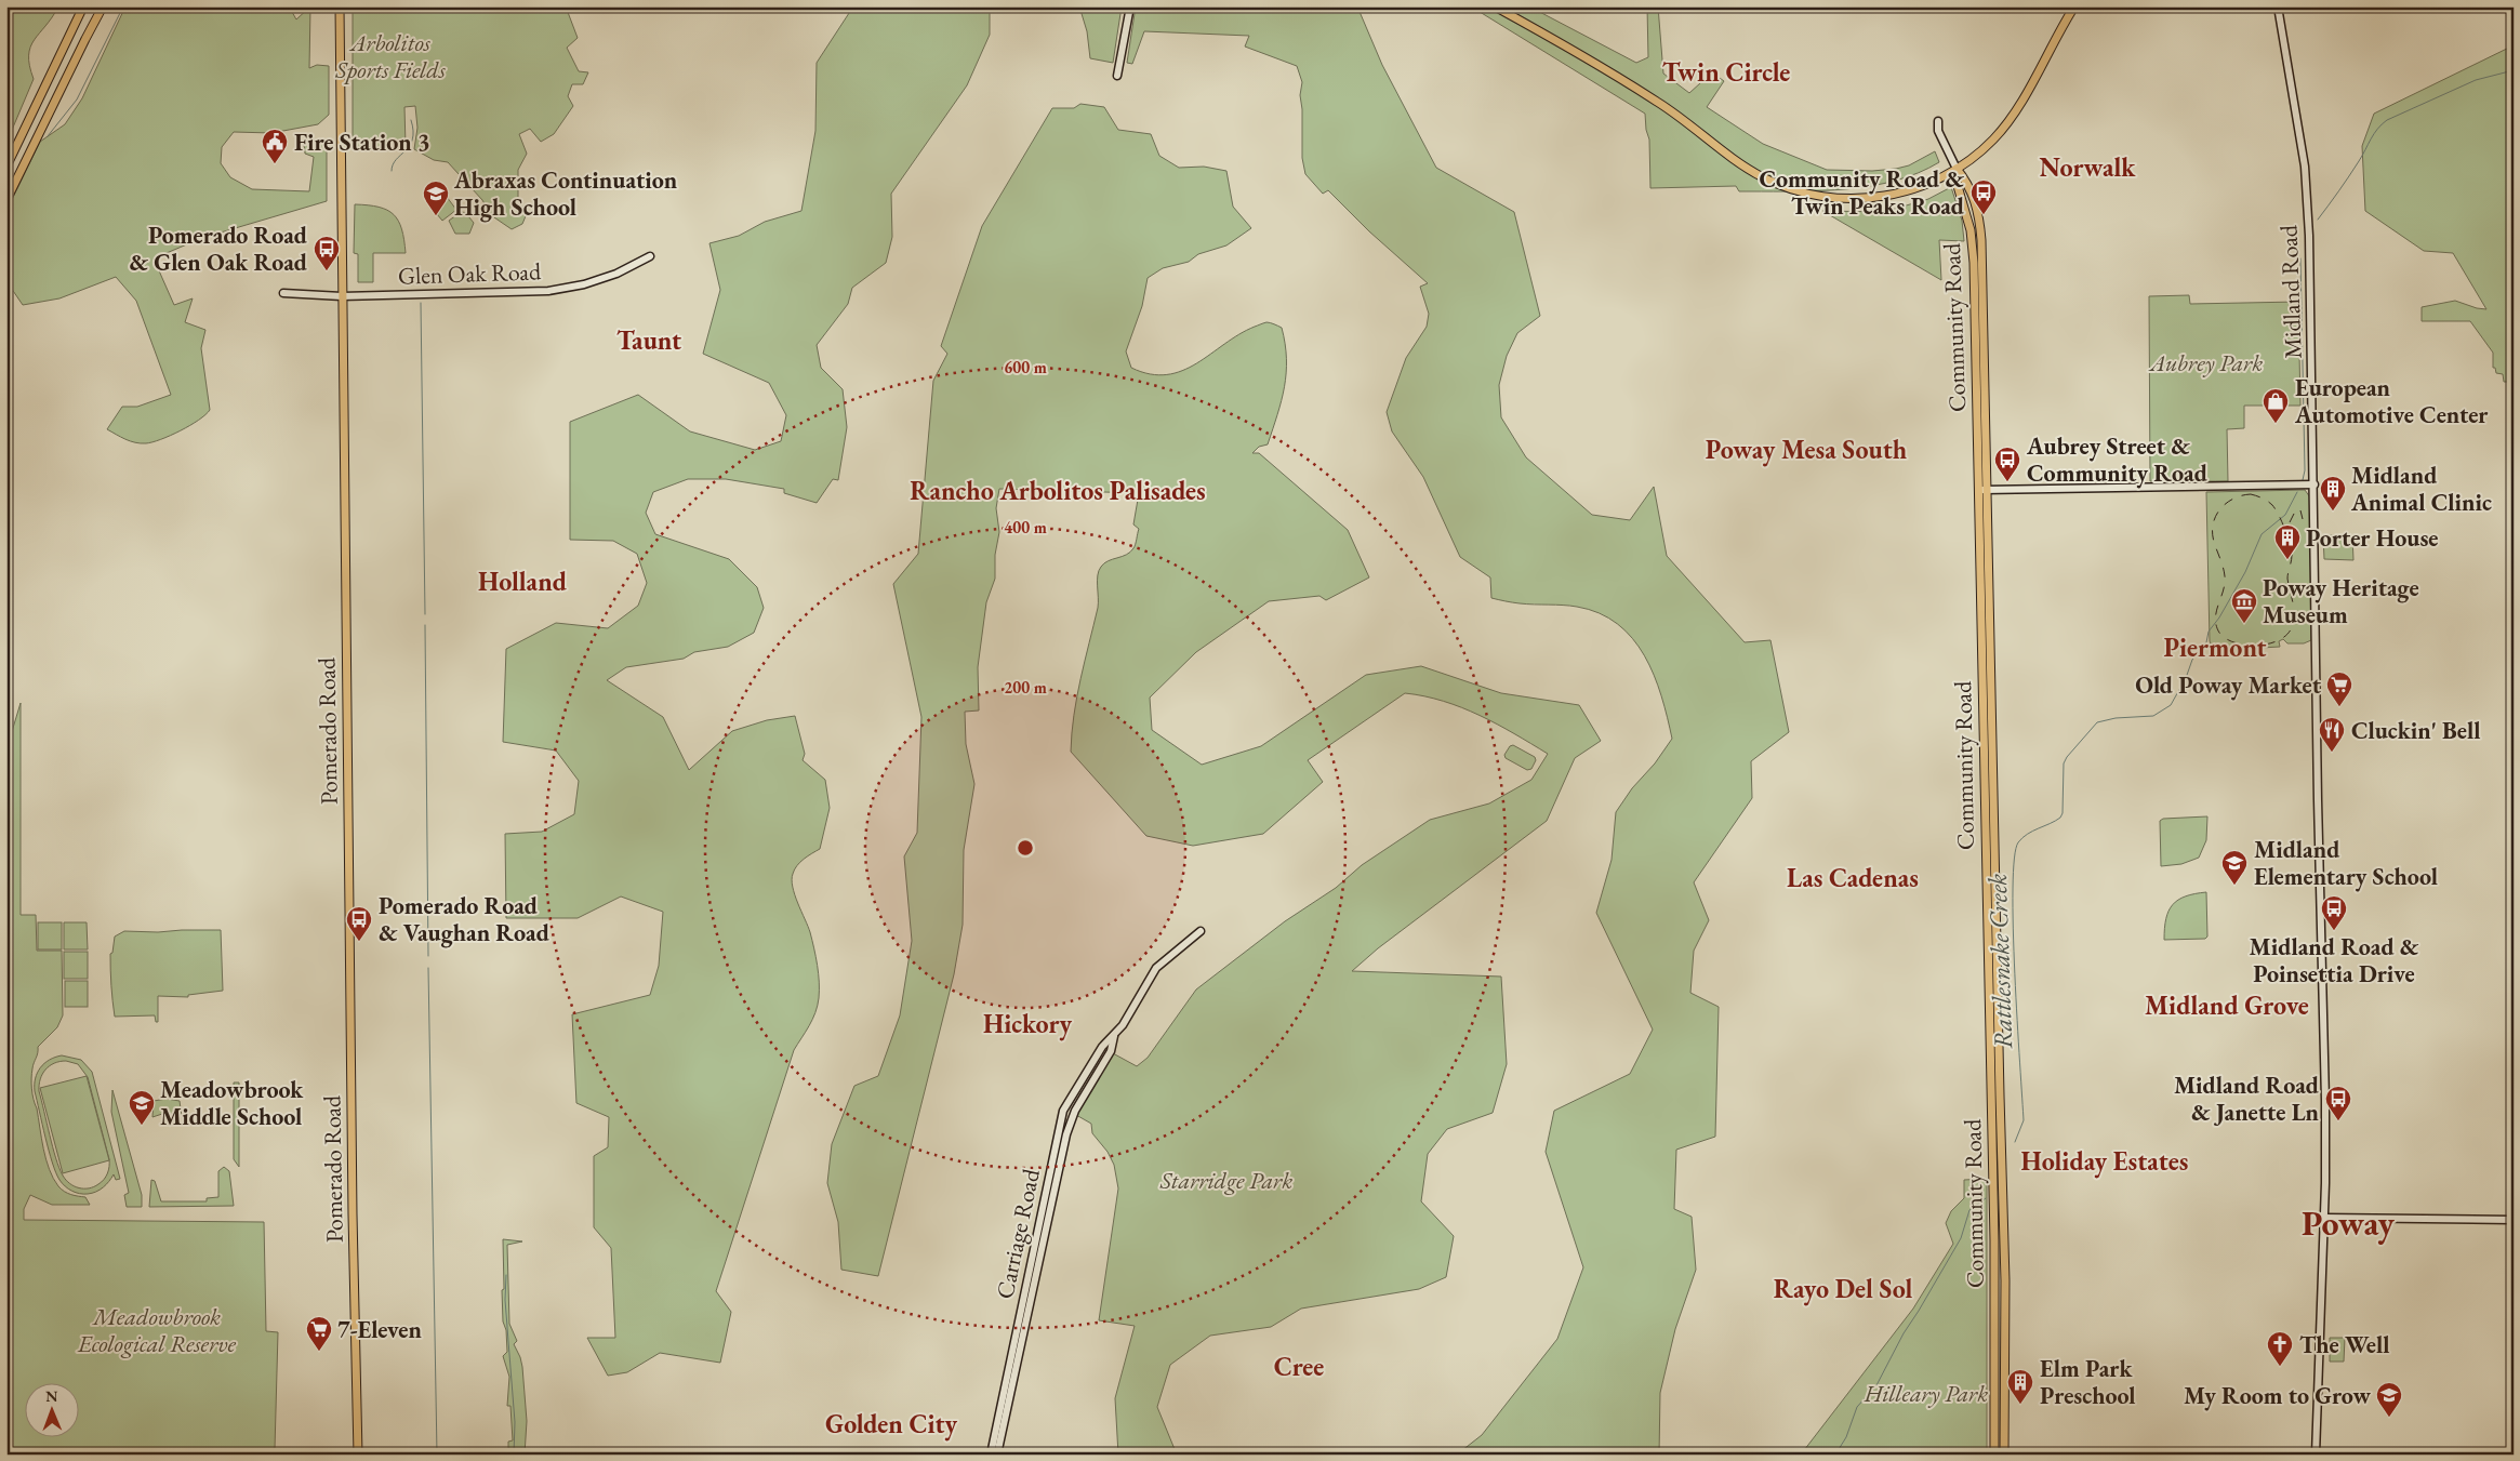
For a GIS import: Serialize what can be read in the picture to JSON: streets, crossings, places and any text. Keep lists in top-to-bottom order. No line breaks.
{"streets":{"main road":["Community Road","Pomerado Road"],"street":["Glen Oak Road","Midland Road","Carriage Road"]},"crossings":[["Glen Oak Road","Pomerado Road"]],"districts":["Twin Circle","Norwalk","Taunt","Poway Mesa South","Rancho Arbolitos Palisades","Holland","Piermont","Las Cadenas","Midland Grove","Hickory","Holiday Estates","Poway","Rayo Del Sol","Cree","Golden City"],"water":["Rattlesnake Creek"],"parks":["Arbolitos Sports Fields","Aubrey Park","Starridge Park","Meadowbrook Ecological Reserve","Hilleary Park"],"places":{"public building":["Fire Station 3"],"bus stop":["Community Road & Twin Peaks Road","Pomerado Road & Glen Oak Road","Aubrey Street & Community Road","Midland Road & Poinsettia Drive","Pomerado Road & Vaughan Road","Midland Road & Janette Ln"],"school or university":["Abraxas Continuation High School","Midland Elementary School","Meadowbrook Middle School","My Room to Grow"],"shop":["European Automotive Center"],"building":["Midland Animal Clinic","Porter House","Elm Park Preschool"],"museum":["Poway Heritage Museum"],"supermarket":["Old Poway Market","7-Eleven"],"restaurant":["Cluckin' Bell"],"church":["The Well"]},"north":"top","rings":["600 m","400 m","200 m"]}
